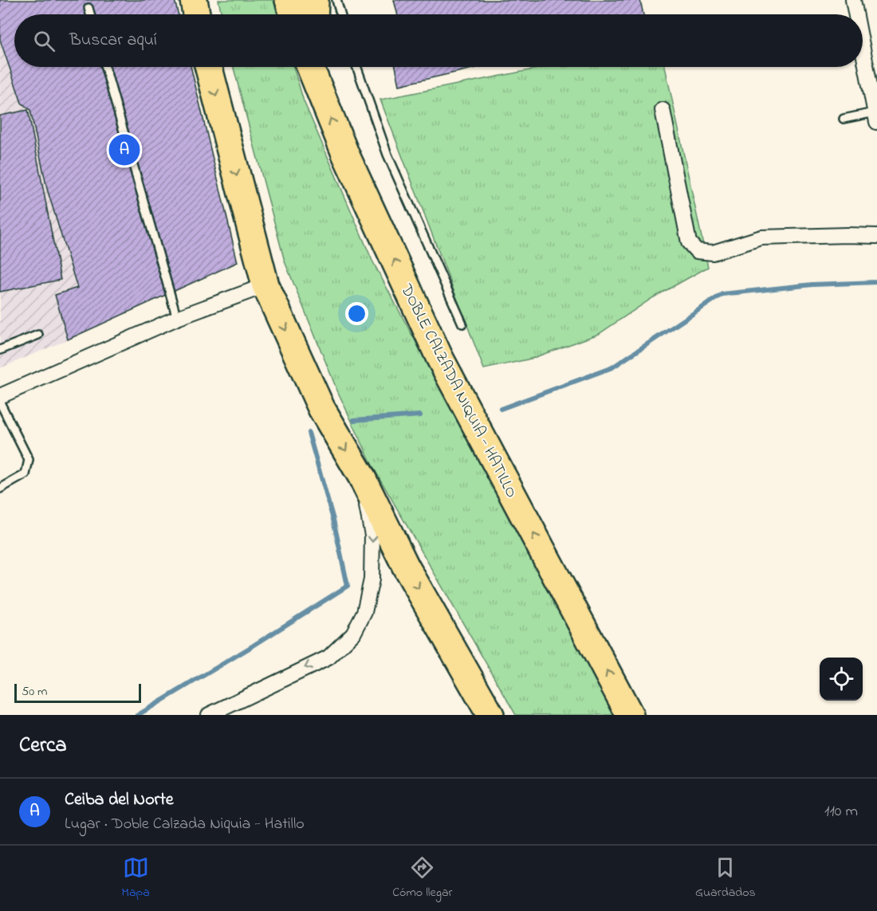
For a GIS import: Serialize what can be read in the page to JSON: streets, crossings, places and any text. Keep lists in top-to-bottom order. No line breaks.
{"streets":{"highway":["DOBLE CALZADA NIQUIA - HATILLO"]},"scale_bar":"50 m","page":{"search":"Buscar aquí","pins":"A","scale":"50 m","heading":"Cerca","list":[{"mark":"A","name":"Ceiba del Norte","note":"Lugar · Doble Calzada Niquia - Hatillo","value":"110 m"}],"nav":["Mapa","Cómo llegar","Guardados"]}}
